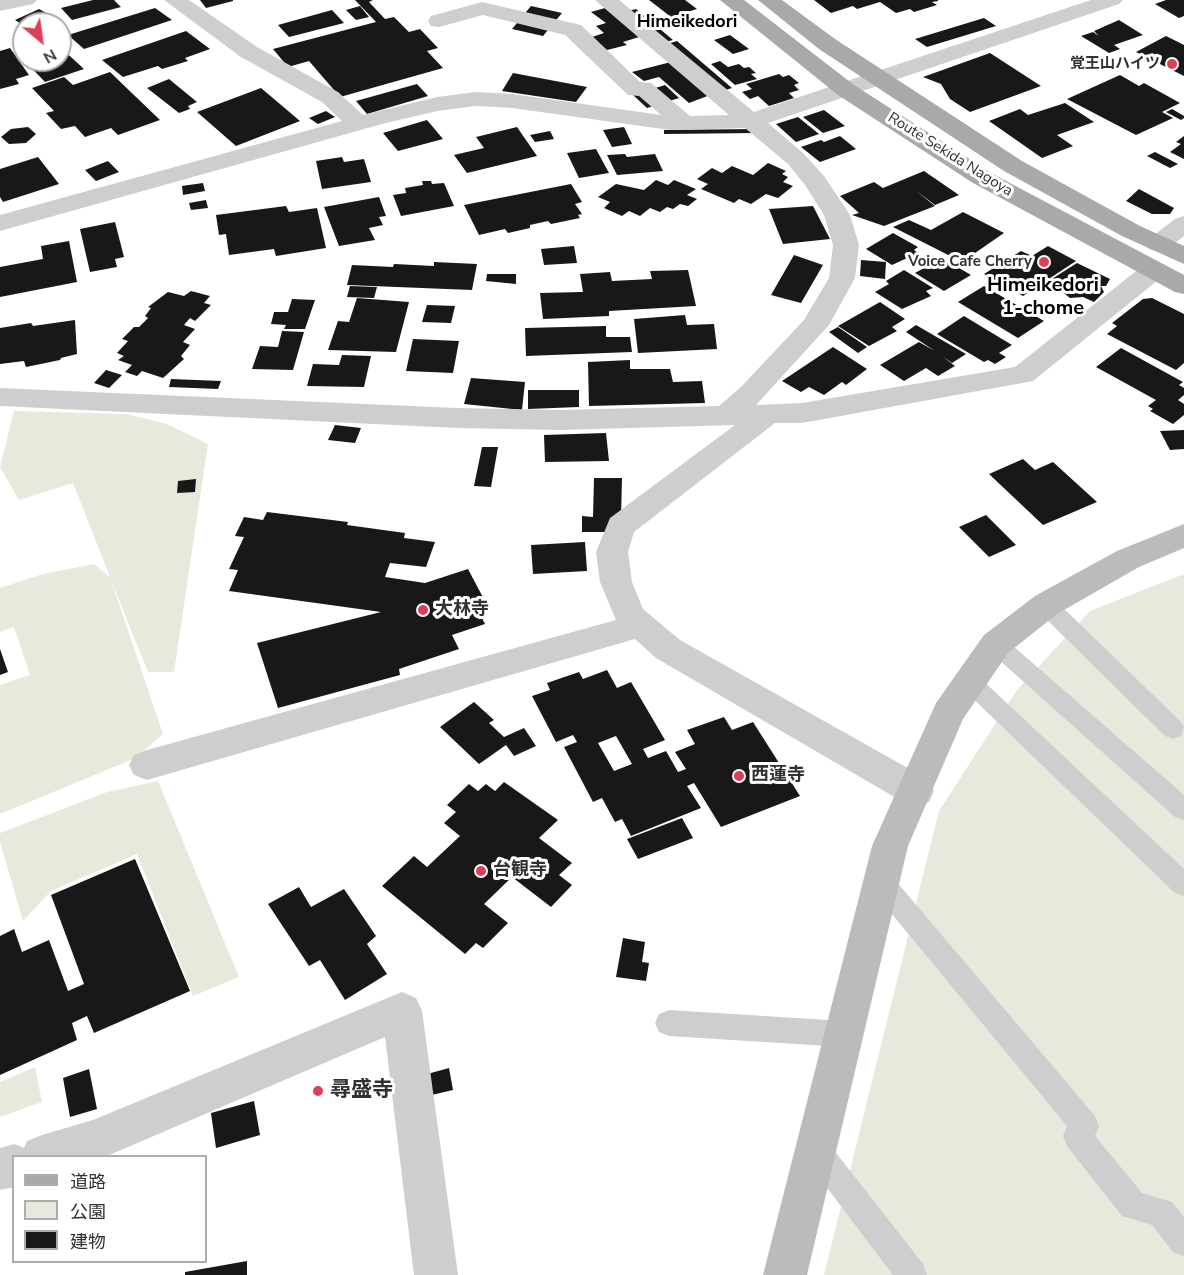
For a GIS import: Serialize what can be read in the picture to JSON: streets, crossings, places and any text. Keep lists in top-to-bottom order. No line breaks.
{"streets":{"main road":["Route Sekida Nagoya"]},"districts":["Himeikedori","Himeikedori 1-chome"],"places":["覚王山ハイツ","Voice Cafe Cherry","大林寺","西蓮寺","台観寺","尋盛寺"],"legend":["道路","公園","建物"],"north":"bottom right"}
